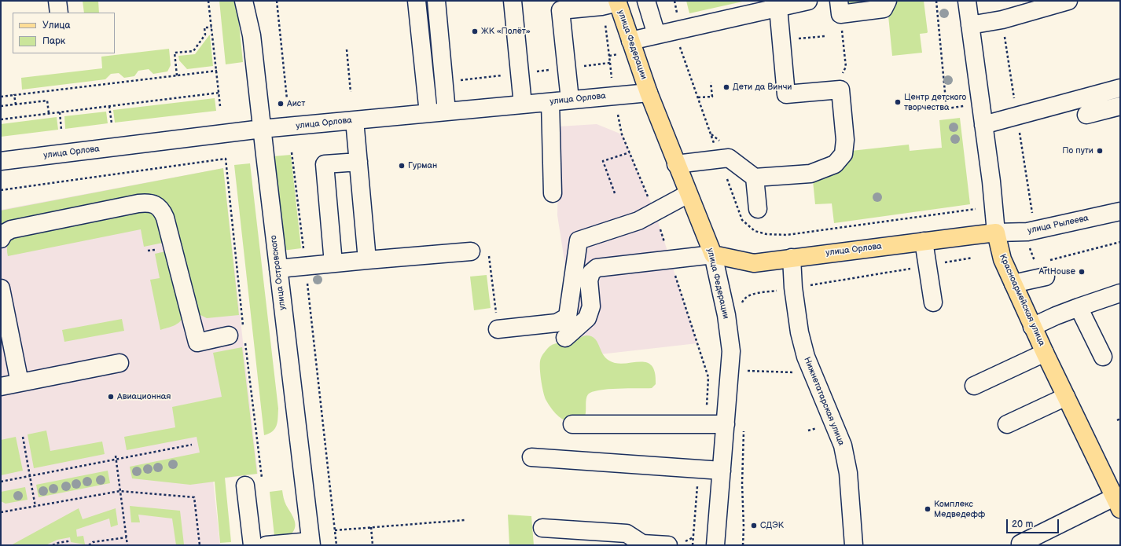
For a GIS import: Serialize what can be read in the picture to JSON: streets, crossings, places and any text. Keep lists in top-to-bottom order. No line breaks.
{"streets":{"main road":["улица Федерации","улица Орлова","Красноармейская улица"],"street":["улица Рылеева","улица Островского","Нижнетатарская улица"]},"crossings":[["улица Федерации","улица Орлова"],["улица Орлова","улица Рылеева"],["улица Орлова","улица Островского"],["улица Орлова","Красноармейская улица"],["улица Орлова","Нижнетатарская улица"],["улица Рылеева","Красноармейская улица"]],"places":["ЖК «Полёт»","Дети да Винчи","Центр детского творчества","Аист","По пути","Гурман","ArtHouse","Авиационная","Комплекс Медведефф","СДЭК"],"legend":["Улица","Парк"],"scale_bar":"20 m"}
